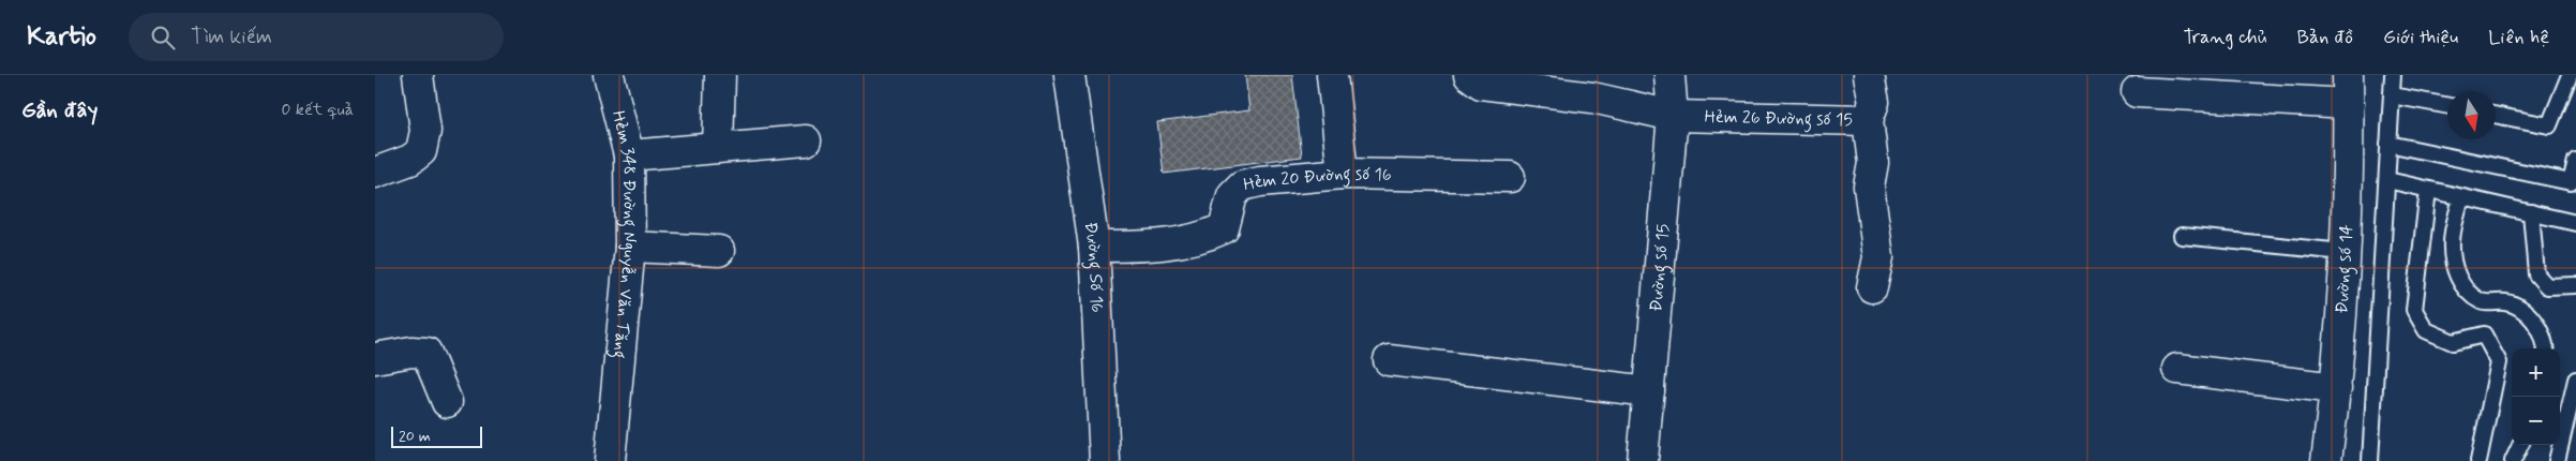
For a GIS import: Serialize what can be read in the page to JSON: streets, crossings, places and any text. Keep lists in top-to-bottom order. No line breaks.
{"streets":{"street":["Hẻm 26 Đường số 15","Hẻm 20 Đường số 16","Hẻm 348 Đường Nguyễn Văn Tăng","Đường Số 16","Đường số 15","Đường số 14"]},"crossings":[["Hẻm 26 Đường số 15","Đường số 15"],["Hẻm 20 Đường số 16","Đường Số 16"]],"scale_bar":"20 m","north":"bottom","page":{"header":"Kartio","search":"Tìm kiếm","nav":["Trang chủ","Bản đồ","Giới thiệu","Liên hệ"],"heading":["Gần đây","0 kết quả"],"map_buttons":["+","−"],"scale":"20 m"}}
